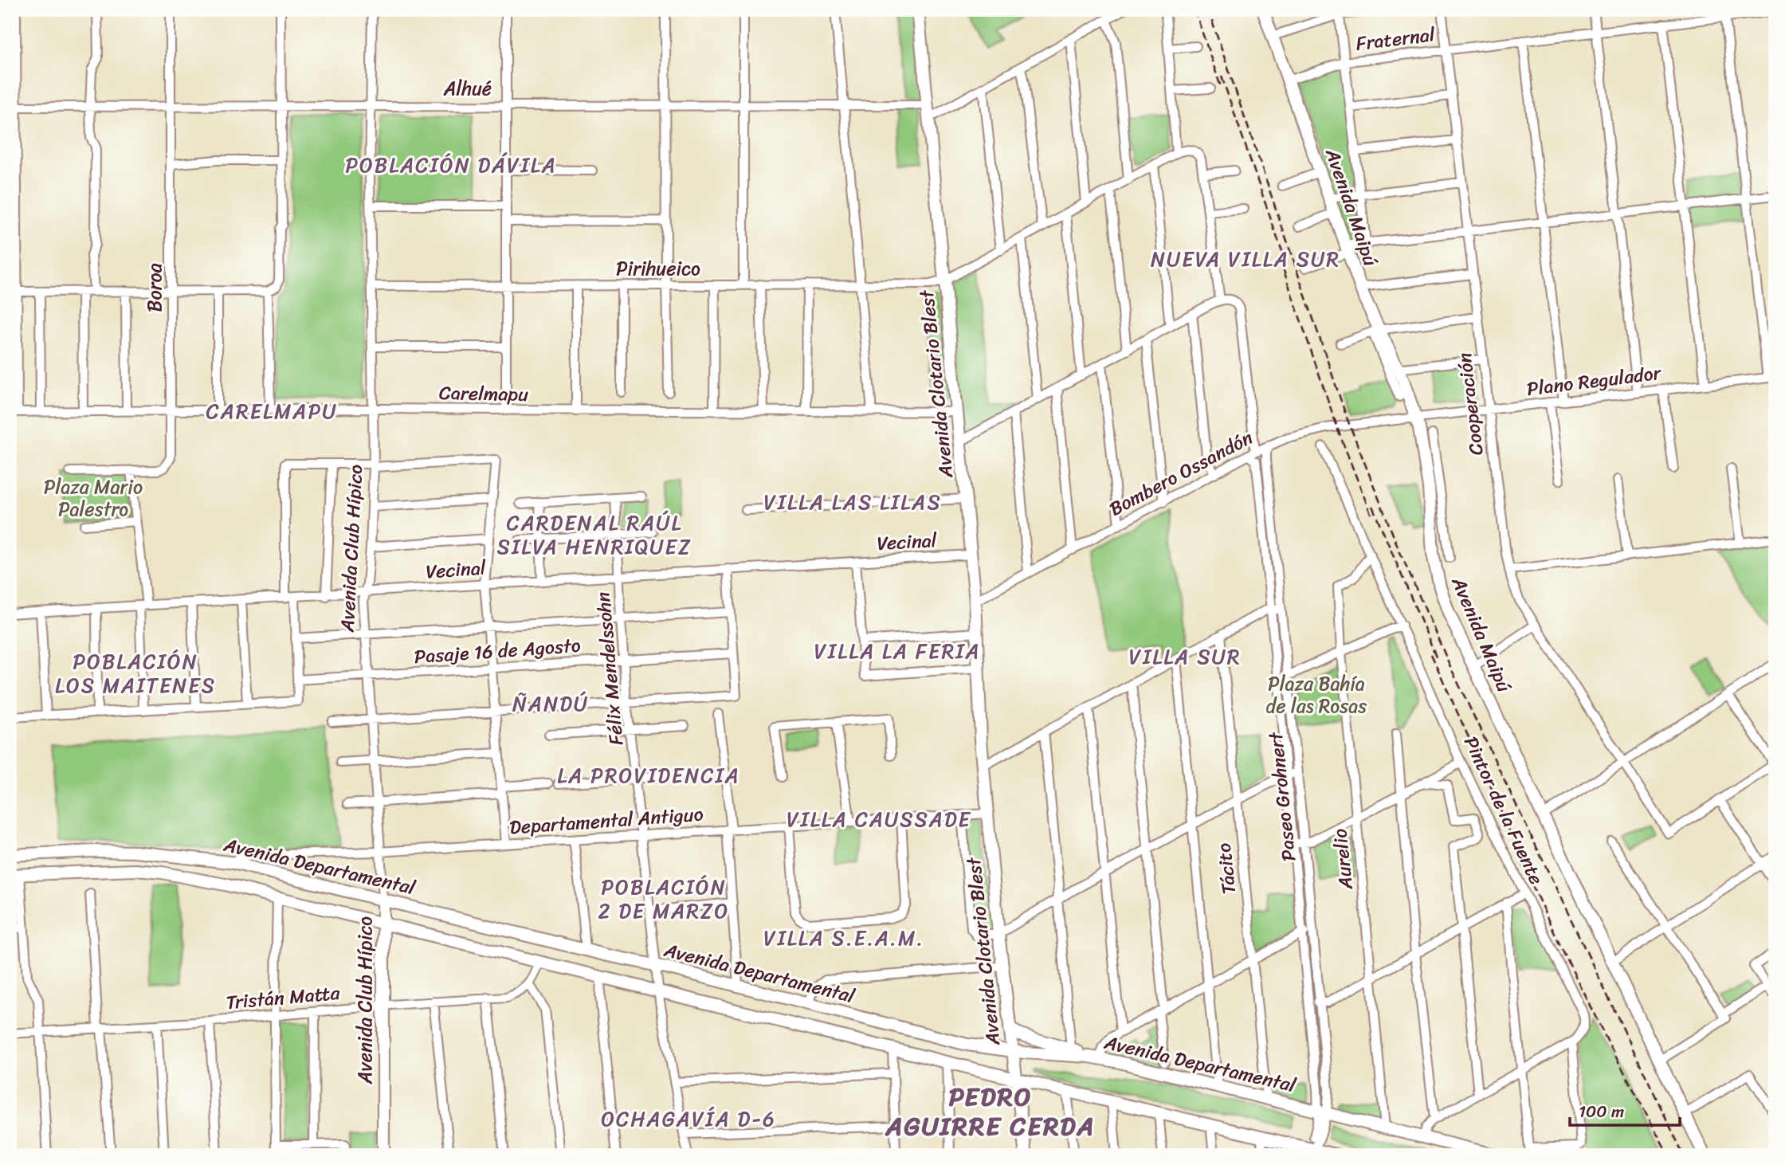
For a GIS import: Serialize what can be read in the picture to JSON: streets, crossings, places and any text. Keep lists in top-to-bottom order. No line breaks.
{"streets":{"main road":["Avenida Maipú","Avenida Clotario Blest","Avenida Club Hípico","Avenida Departamental"],"street":["Fraternal","Alhué","Pirihueico","Boroa","Plano Regulador","Carelmapu","Cooperación","Bombero Ossandón","Vecinal","Pasaje 16 de Agosto","Félix Mendelssohn","Paseo Grohnert","Pintor de la Fuente","Departamental Antiguo","Aurelio","Tácito","Tristán Matta"]},"crossings":[["Fraternal","Avenida Maipú"],["Fraternal","Cooperación"],["Alhué","Boroa"],["Alhué","Avenida Clotario Blest"],["Alhué","Avenida Club Hípico"],["Avenida Maipú","Plano Regulador"],["Avenida Maipú","Bombero Ossandón"],["Pirihueico","Avenida Clotario Blest"],["Pirihueico","Avenida Club Hípico"],["Boroa","Carelmapu"],["Plano Regulador","Cooperación"],["Plano Regulador","Bombero Ossandón"],["Avenida Clotario Blest","Carelmapu"],["Avenida Clotario Blest","Bombero Ossandón"],["Avenida Clotario Blest","Vecinal"],["Avenida Clotario Blest","Departamental Antiguo"],["Avenida Clotario Blest","Avenida Departamental"],["Carelmapu","Avenida Club Hípico"],["Bombero Ossandón","Paseo Grohnert"],["Vecinal","Avenida Club Hípico"],["Vecinal","Félix Mendelssohn"],["Avenida Club Hípico","Pasaje 16 de Agosto"],["Avenida Club Hípico","Departamental Antiguo"],["Avenida Club Hípico","Avenida Departamental"],["Avenida Club Hípico","Tristán Matta"],["Pasaje 16 de Agosto","Félix Mendelssohn"],["Félix Mendelssohn","Departamental Antiguo"],["Félix Mendelssohn","Avenida Departamental"],["Paseo Grohnert","Avenida Departamental"],["Pintor de la Fuente","Aurelio"],["Departamental Antiguo","Avenida Departamental"],["Aurelio","Avenida Departamental"],["Avenida Departamental","Tácito"]],"districts":["POBLACIÓN DÁVILA","NUEVA VILLA SUR","CARELMAPU","VILLA LAS LILAS","CARDENAL RAÚL SILVA HENRIQUEZ","VILLA LA FERIA","VILLA SUR","POBLACIÓN LOS MAITENES","ÑANDÚ","LA PROVIDENCIA","VILLA CAUSSADE","POBLACIÓN 2 DE MARZO","VILLA S.E.A.M.","PEDRO AGUIRRE CERDA","OCHAGAVÍA D-6"],"parks":["Plaza Mario Palestro","Plaza Bahía de las Rosas"],"scale_bar":"100 m"}
